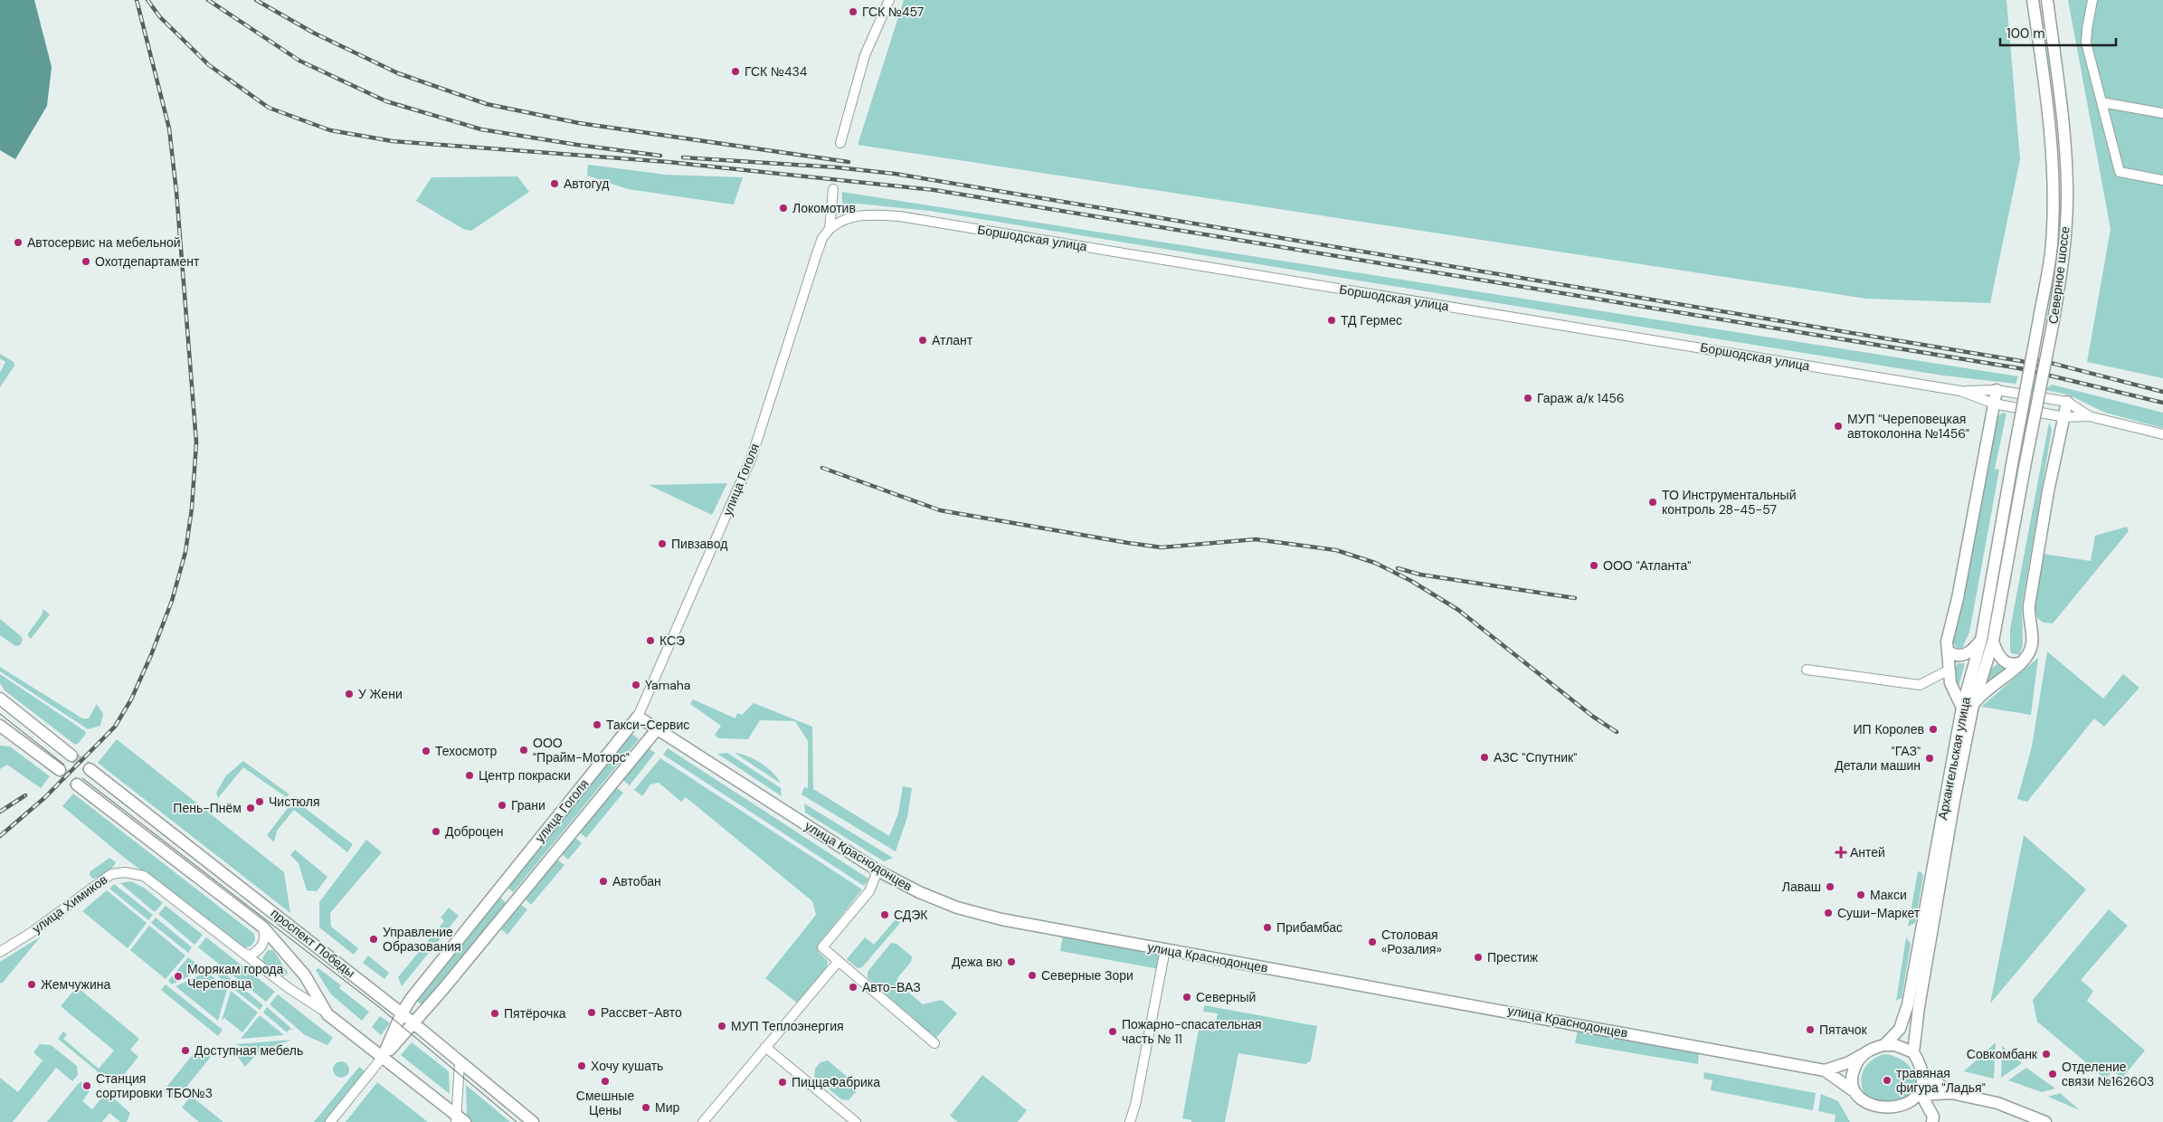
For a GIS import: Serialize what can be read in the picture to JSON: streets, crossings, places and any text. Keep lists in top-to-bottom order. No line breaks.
{"streets":{"main road":["Северное шоссе","улица Гоголя","Архангельская улица","улица Краснодонцев","проспект Победы"],"street":["Боршодская улица","улица Химиков"]},"crossings":[["Боршодская улица","улица Гоголя"],["Северное шоссе","Архангельская улица"],["улица Гоголя","улица Краснодонцев"],["улица Гоголя","проспект Победы"],["Архангельская улица","улица Краснодонцев"]],"places":{"other":["ГСК №457","ГСК №434","Автогуд","Локомотив","Автосервис на мебельной","Охотдепартамент","ТД Гермес","Атлант","Гараж а/к 1456","МУП \"Череповецкая автоколонна №1456\"","ТО Инструментальный контроль 28-45-57","Пивзавод","ООО \"Атланта\"","КСЭ","Yamaha","У Жени","Такси-Сервис","ИП Королев","ООО \"Прайм-Моторс\"","Техосмотр","АЗС \"Спутник\"","\"ГАЗ\" Детали машин","Центр покраски","Чистюля","Грани","Пень-Пнём","Доброцен","Автобан","Лаваш","Макси","Суши-Маркет","СДЭК","Прибамбас","Управление Образования","Столовая «Розалия»","Престиж","Дежа вю","Северные Зори","Морякам города Череповца","Жемчужина","Авто-ВАЗ","Северный","Рассвет-Авто","Пятёрочка","МУП Теплоэнергия","Пятачок","Пожарно-спасательная часть № 11","Доступная мебель","Совкомбанк","Хочу кушать","Отделение связи №162603","травяная фигура \"Ладья\"","Смешные Цены","ПиццаФабрика","Станция сортировки ТБО№3","Мир"],"health":["Антей"]},"scale_bar":"100 m"}
